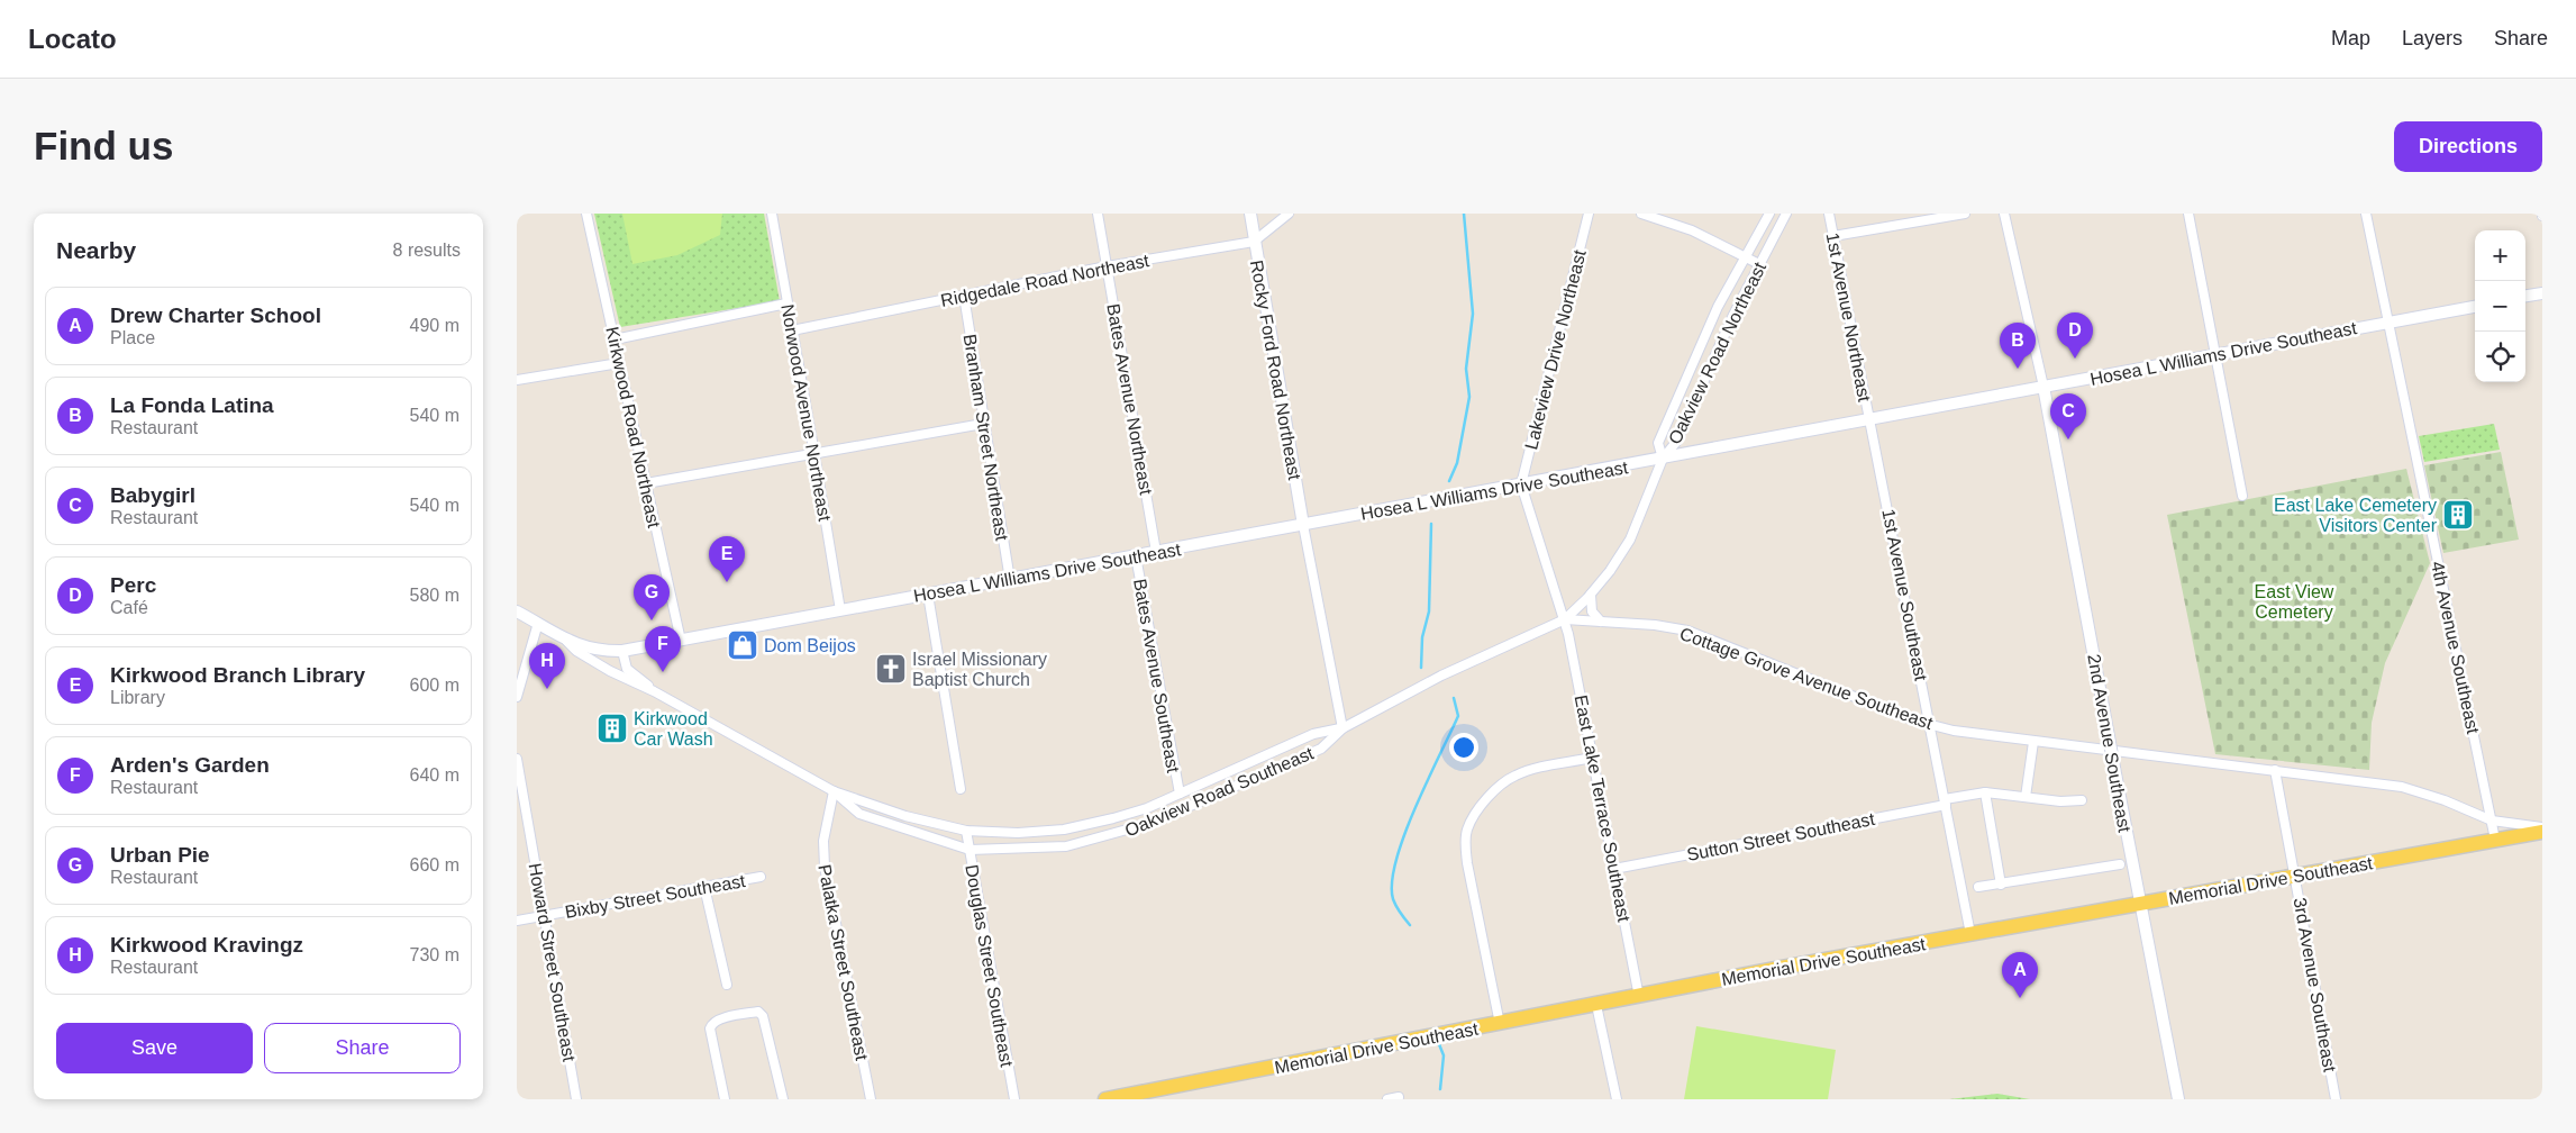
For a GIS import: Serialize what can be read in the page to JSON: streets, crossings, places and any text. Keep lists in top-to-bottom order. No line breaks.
{"streets":{"main road":["Memorial Drive Southeast"],"street":["Ridgedale Road Northeast","1st Avenue Northeast","Lakeview Drive Northeast","Oakview Road Northeast","Hosea L Williams Drive Southeast","Rocky Ford Road Northeast","Bates Avenue Northeast","Norwood Avenue Northeast","Kirkwood Road Northeast","Branham Street Northeast","1st Avenue Southeast","4th Avenue Southeast","Bates Avenue Southeast","Cottage Grove Avenue Southeast","2nd Avenue Southeast","Oakview Road Southeast","East Lake Terrace Southeast","Sutton Street Southeast","Bixby Street Southeast","Howard Street Southeast","Palatka Street Southeast","Douglas Street Southeast","3rd Avenue Southeast"]},"crossings":[["Ridgedale Road Northeast","Rocky Ford Road Northeast"],["Ridgedale Road Northeast","Bates Avenue Northeast"],["Ridgedale Road Northeast","Norwood Avenue Northeast"],["Ridgedale Road Northeast","Branham Street Northeast"],["1st Avenue Northeast","Hosea L Williams Drive Southeast"],["1st Avenue Northeast","1st Avenue Southeast"],["Lakeview Drive Northeast","Hosea L Williams Drive Southeast"],["Lakeview Drive Northeast","East Lake Terrace Southeast"],["Oakview Road Northeast","Hosea L Williams Drive Southeast"],["Oakview Road Northeast","Oakview Road Southeast"],["Hosea L Williams Drive Southeast","Rocky Ford Road Northeast"],["Hosea L Williams Drive Southeast","Bates Avenue Northeast"],["Hosea L Williams Drive Southeast","Norwood Avenue Northeast"],["Hosea L Williams Drive Southeast","Kirkwood Road Northeast"],["Hosea L Williams Drive Southeast","Branham Street Northeast"],["Hosea L Williams Drive Southeast","1st Avenue Southeast"],["Hosea L Williams Drive Southeast","4th Avenue Southeast"],["Hosea L Williams Drive Southeast","Bates Avenue Southeast"],["Hosea L Williams Drive Southeast","2nd Avenue Southeast"],["Hosea L Williams Drive Southeast","Oakview Road Southeast"],["Hosea L Williams Drive Southeast","East Lake Terrace Southeast"],["1st Avenue Southeast","Cottage Grove Avenue Southeast"],["1st Avenue Southeast","Sutton Street Southeast"],["1st Avenue Southeast","Memorial Drive Southeast"],["4th Avenue Southeast","Cottage Grove Avenue Southeast"],["4th Avenue Southeast","Memorial Drive Southeast"],["Bates Avenue Southeast","Oakview Road Southeast"],["Cottage Grove Avenue Southeast","Oakview Road Southeast"],["Cottage Grove Avenue Southeast","East Lake Terrace Southeast"],["Cottage Grove Avenue Southeast","Memorial Drive Southeast"],["Cottage Grove Avenue Southeast","3rd Avenue Southeast"],["2nd Avenue Southeast","Memorial Drive Southeast"],["Oakview Road Southeast","East Lake Terrace Southeast"],["Oakview Road Southeast","Palatka Street Southeast"],["Oakview Road Southeast","Douglas Street Southeast"],["East Lake Terrace Southeast","Sutton Street Southeast"],["East Lake Terrace Southeast","Memorial Drive Southeast"],["Memorial Drive Southeast","3rd Avenue Southeast"],["Bixby Street Southeast","Howard Street Southeast"]],"parks":["East View Cemetery"],"places":{"building":["East Lake Cemetery Visitors Center","Kirkwood Car Wash"],"shop":["Dom Beijos"],"church":["Israel Missionary Baptist Church"]},"page":{"header":"Locato","nav":["Map","Layers","Share"],"buttons":["Directions",["Save","Share"]],"title":"Find us","heading":["Nearby","8 results"],"map_buttons":["+","−"],"list":[{"mark":"A","name":"Drew Charter School","note":"Place","value":"490 m"},{"mark":"B","name":"La Fonda Latina","note":"Restaurant","value":"540 m"},{"mark":"C","name":"Babygirl","note":"Restaurant","value":"540 m"},{"mark":"D","name":"Perc","note":"Café","value":"580 m"},{"mark":"E","name":"Kirkwood Branch Library","note":"Library","value":"600 m"},{"mark":"F","name":"Arden's Garden","note":"Restaurant","value":"640 m"},{"mark":"G","name":"Urban Pie","note":"Restaurant","value":"660 m"},{"mark":"H","name":"Kirkwood Kravingz","note":"Restaurant","value":"730 m"}],"pins":["D","B","C","E","G","F","H","A"]}}
